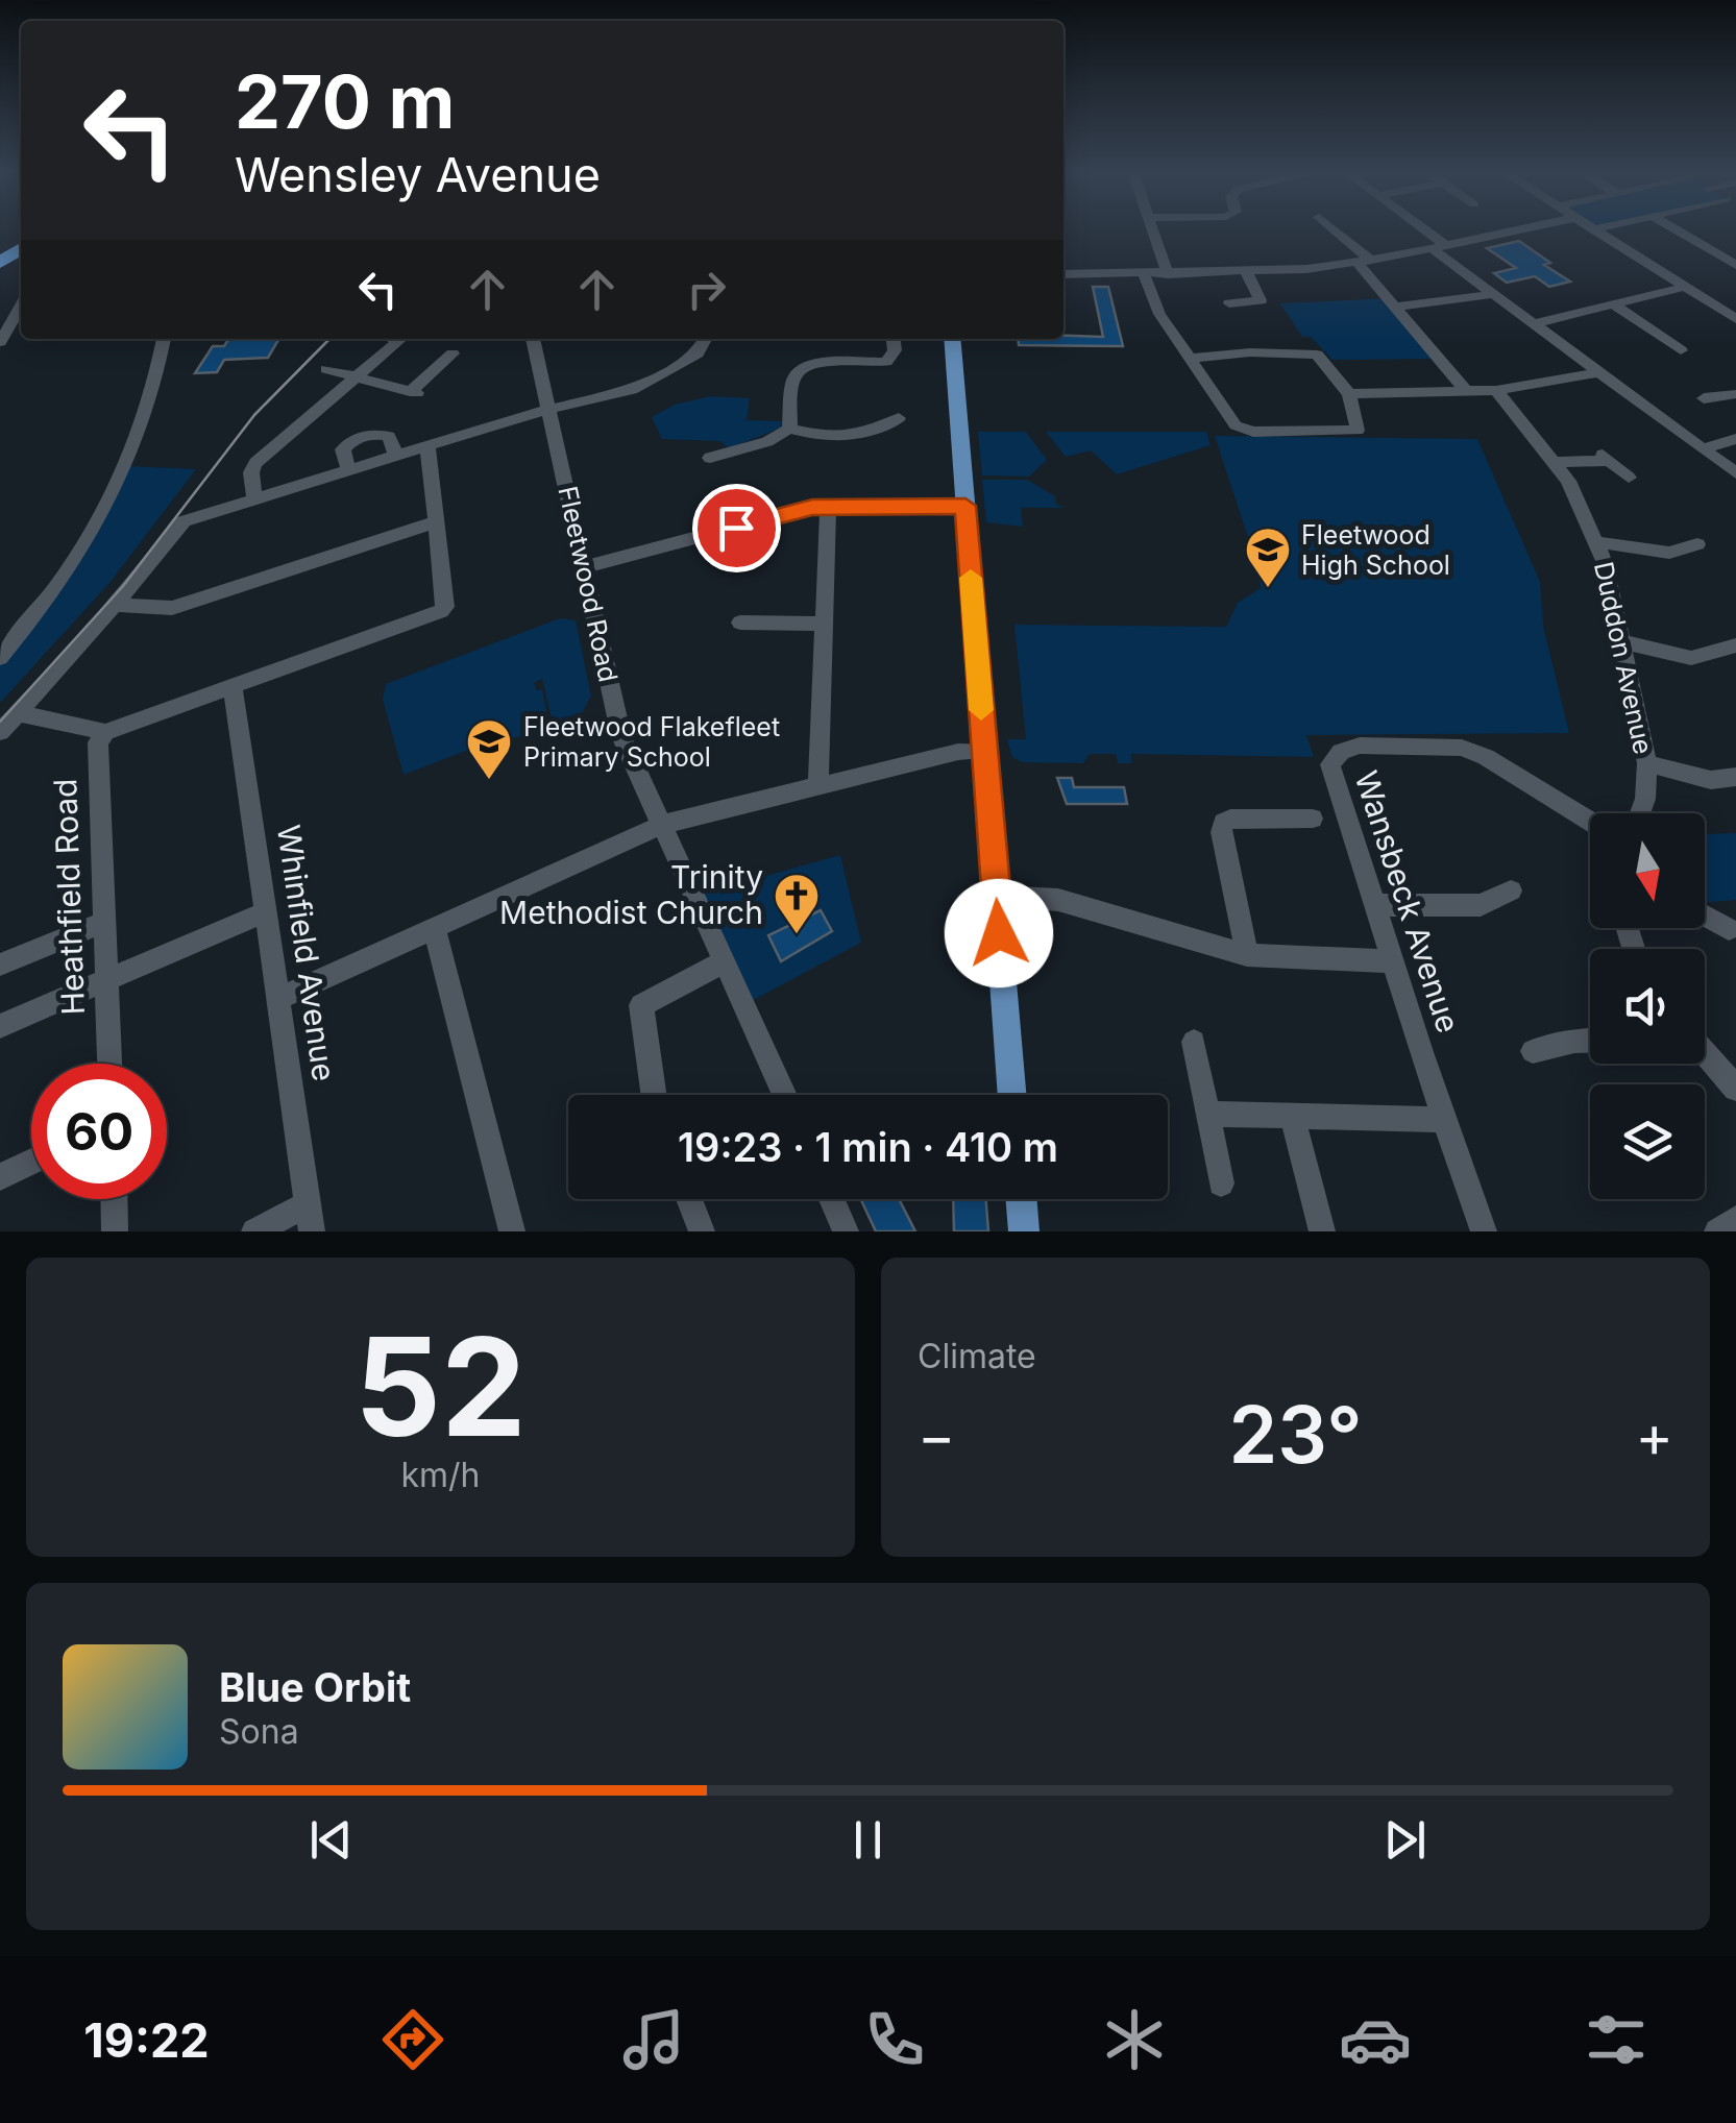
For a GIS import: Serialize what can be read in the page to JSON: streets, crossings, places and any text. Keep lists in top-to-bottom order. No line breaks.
{"streets":{"street":["Fleetwood Road","Duddon Avenue","Heathfield Road","Wansbeck Avenue","Whinfield Avenue"]},"places":{"school or university":["Fleetwood High School","Fleetwood Flakefleet Primary School"],"church":["Trinity Methodist Church"]},"north":"bottom","page":{"turn":["270 m","Wensley Avenue"],"limit":"60","trip":"19:23 · 1 min · 410 m","tile":[["52","km/h"],"Climate"],"heat":["−","23°","+"],"song":["Blue Orbit","Sona"],"tabs":"19:22"}}
